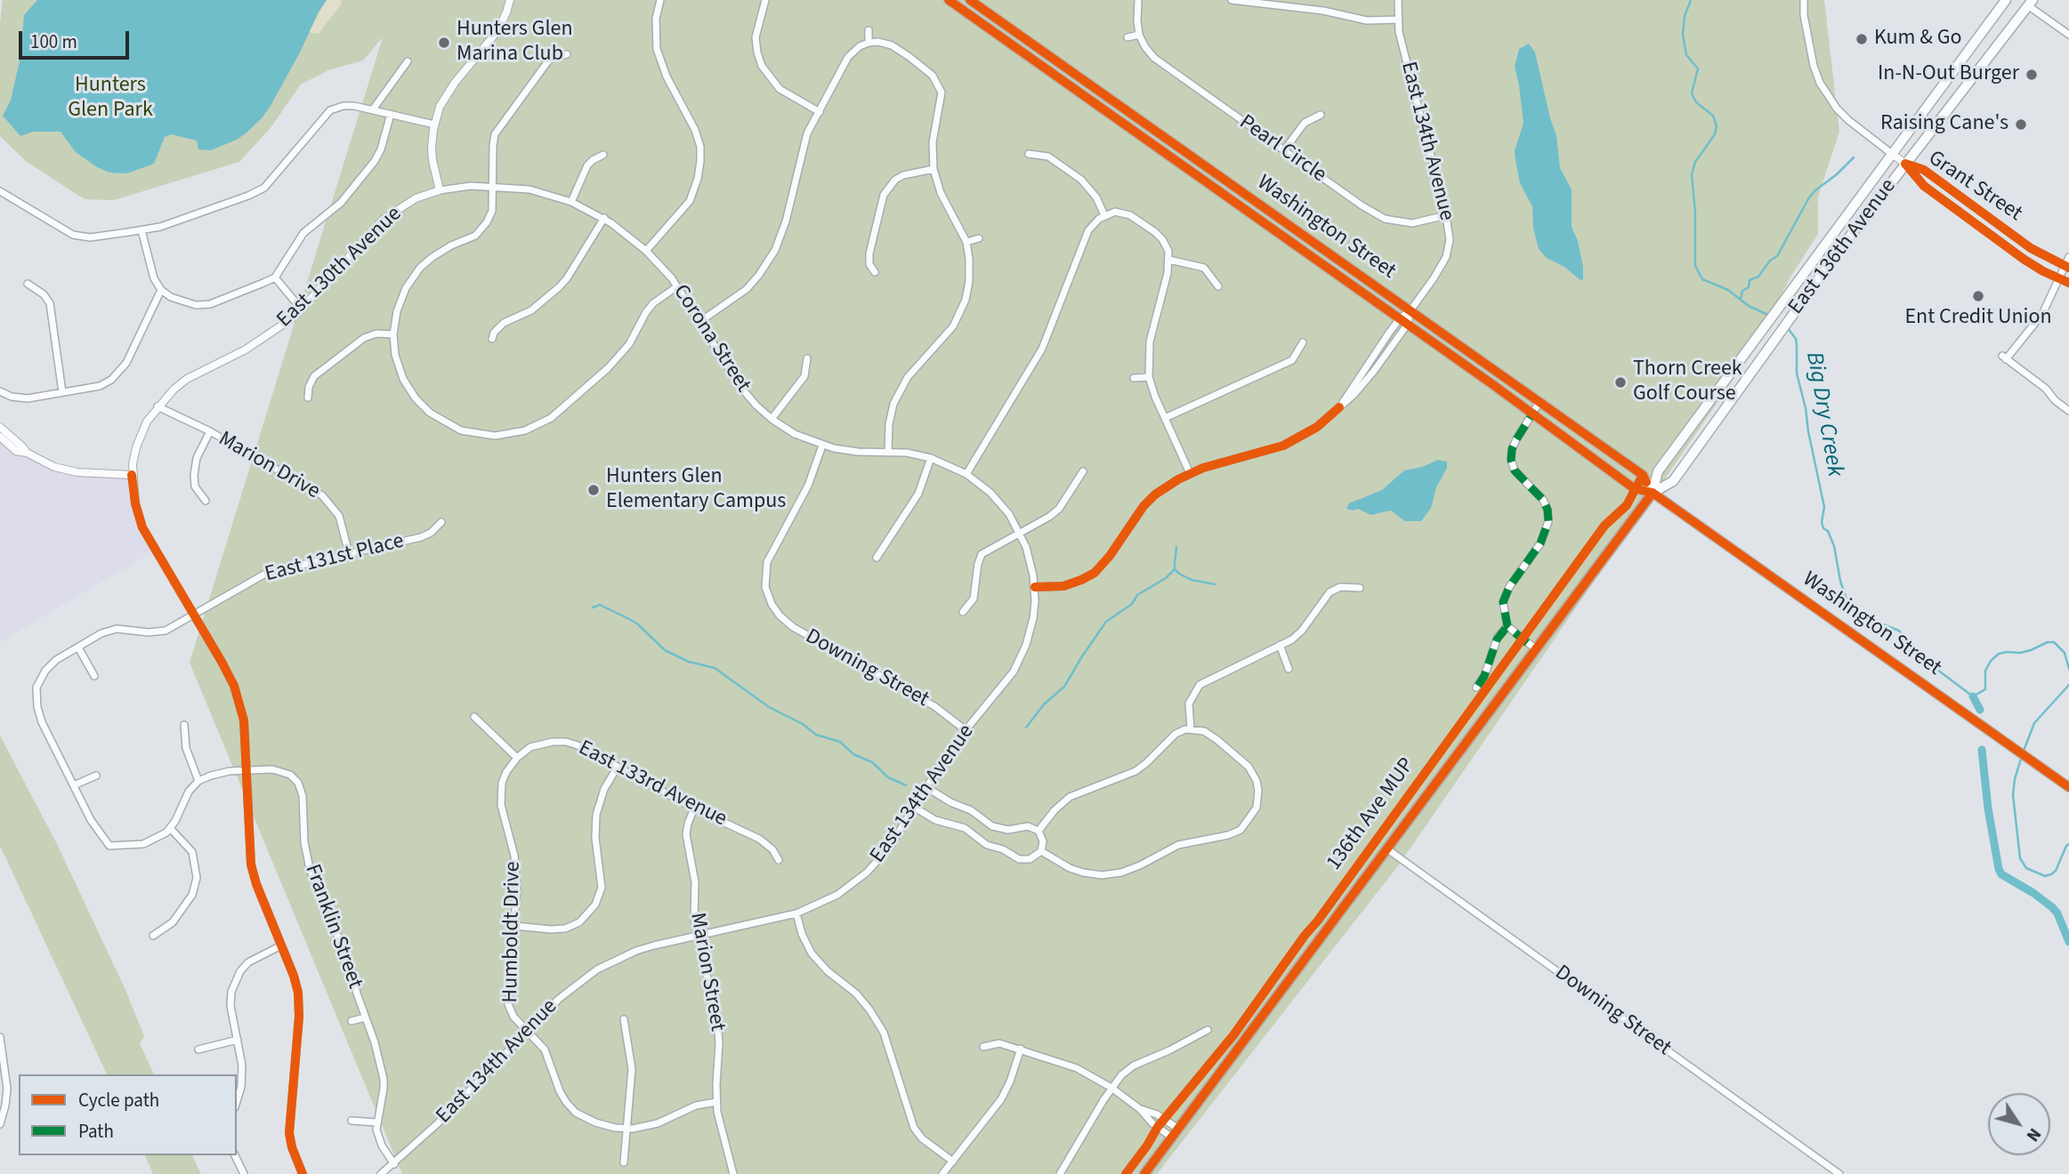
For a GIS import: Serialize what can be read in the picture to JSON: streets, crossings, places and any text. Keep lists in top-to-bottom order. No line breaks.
{"streets":{"main road":["Washington Street","East 136th Avenue"],"street":["East 134th Avenue","Pearl Circle","Grant Street","East 130th Avenue","Corona Street","Marion Drive","East 131st Place","Downing Street","East 133rd Avenue","Franklin Street","Humboldt Drive","Marion Street"],"cycle path":["136th Ave MUP"]},"crossings":[["East 134th Avenue","Pearl Circle"],["East 134th Avenue","Washington Street"],["East 134th Avenue","Corona Street"],["East 134th Avenue","Downing Street"],["East 134th Avenue","Humboldt Drive"],["East 134th Avenue","Marion Street"],["Grant Street","East 136th Avenue"],["Washington Street","East 136th Avenue"],["East 136th Avenue","Downing Street"],["East 130th Avenue","Corona Street"],["East 130th Avenue","Marion Drive"],["East 130th Avenue","East 131st Place"],["East 130th Avenue","Franklin Street"],["Corona Street","Downing Street"],["Marion Drive","East 131st Place"],["East 133rd Avenue","Humboldt Drive"],["East 133rd Avenue","Marion Street"]],"water":["Big Dry Creek"],"parks":["Hunters Glen Park"],"places":["Kum & Go","Hunters Glen Marina Club","In-N-Out Burger","Raising Cane's","Ent Credit Union","Thorn Creek Golf Course","Hunters Glen Elementary Campus"],"legend":["Cycle path","Path"],"scale_bar":"100 m","north":"bottom right"}
